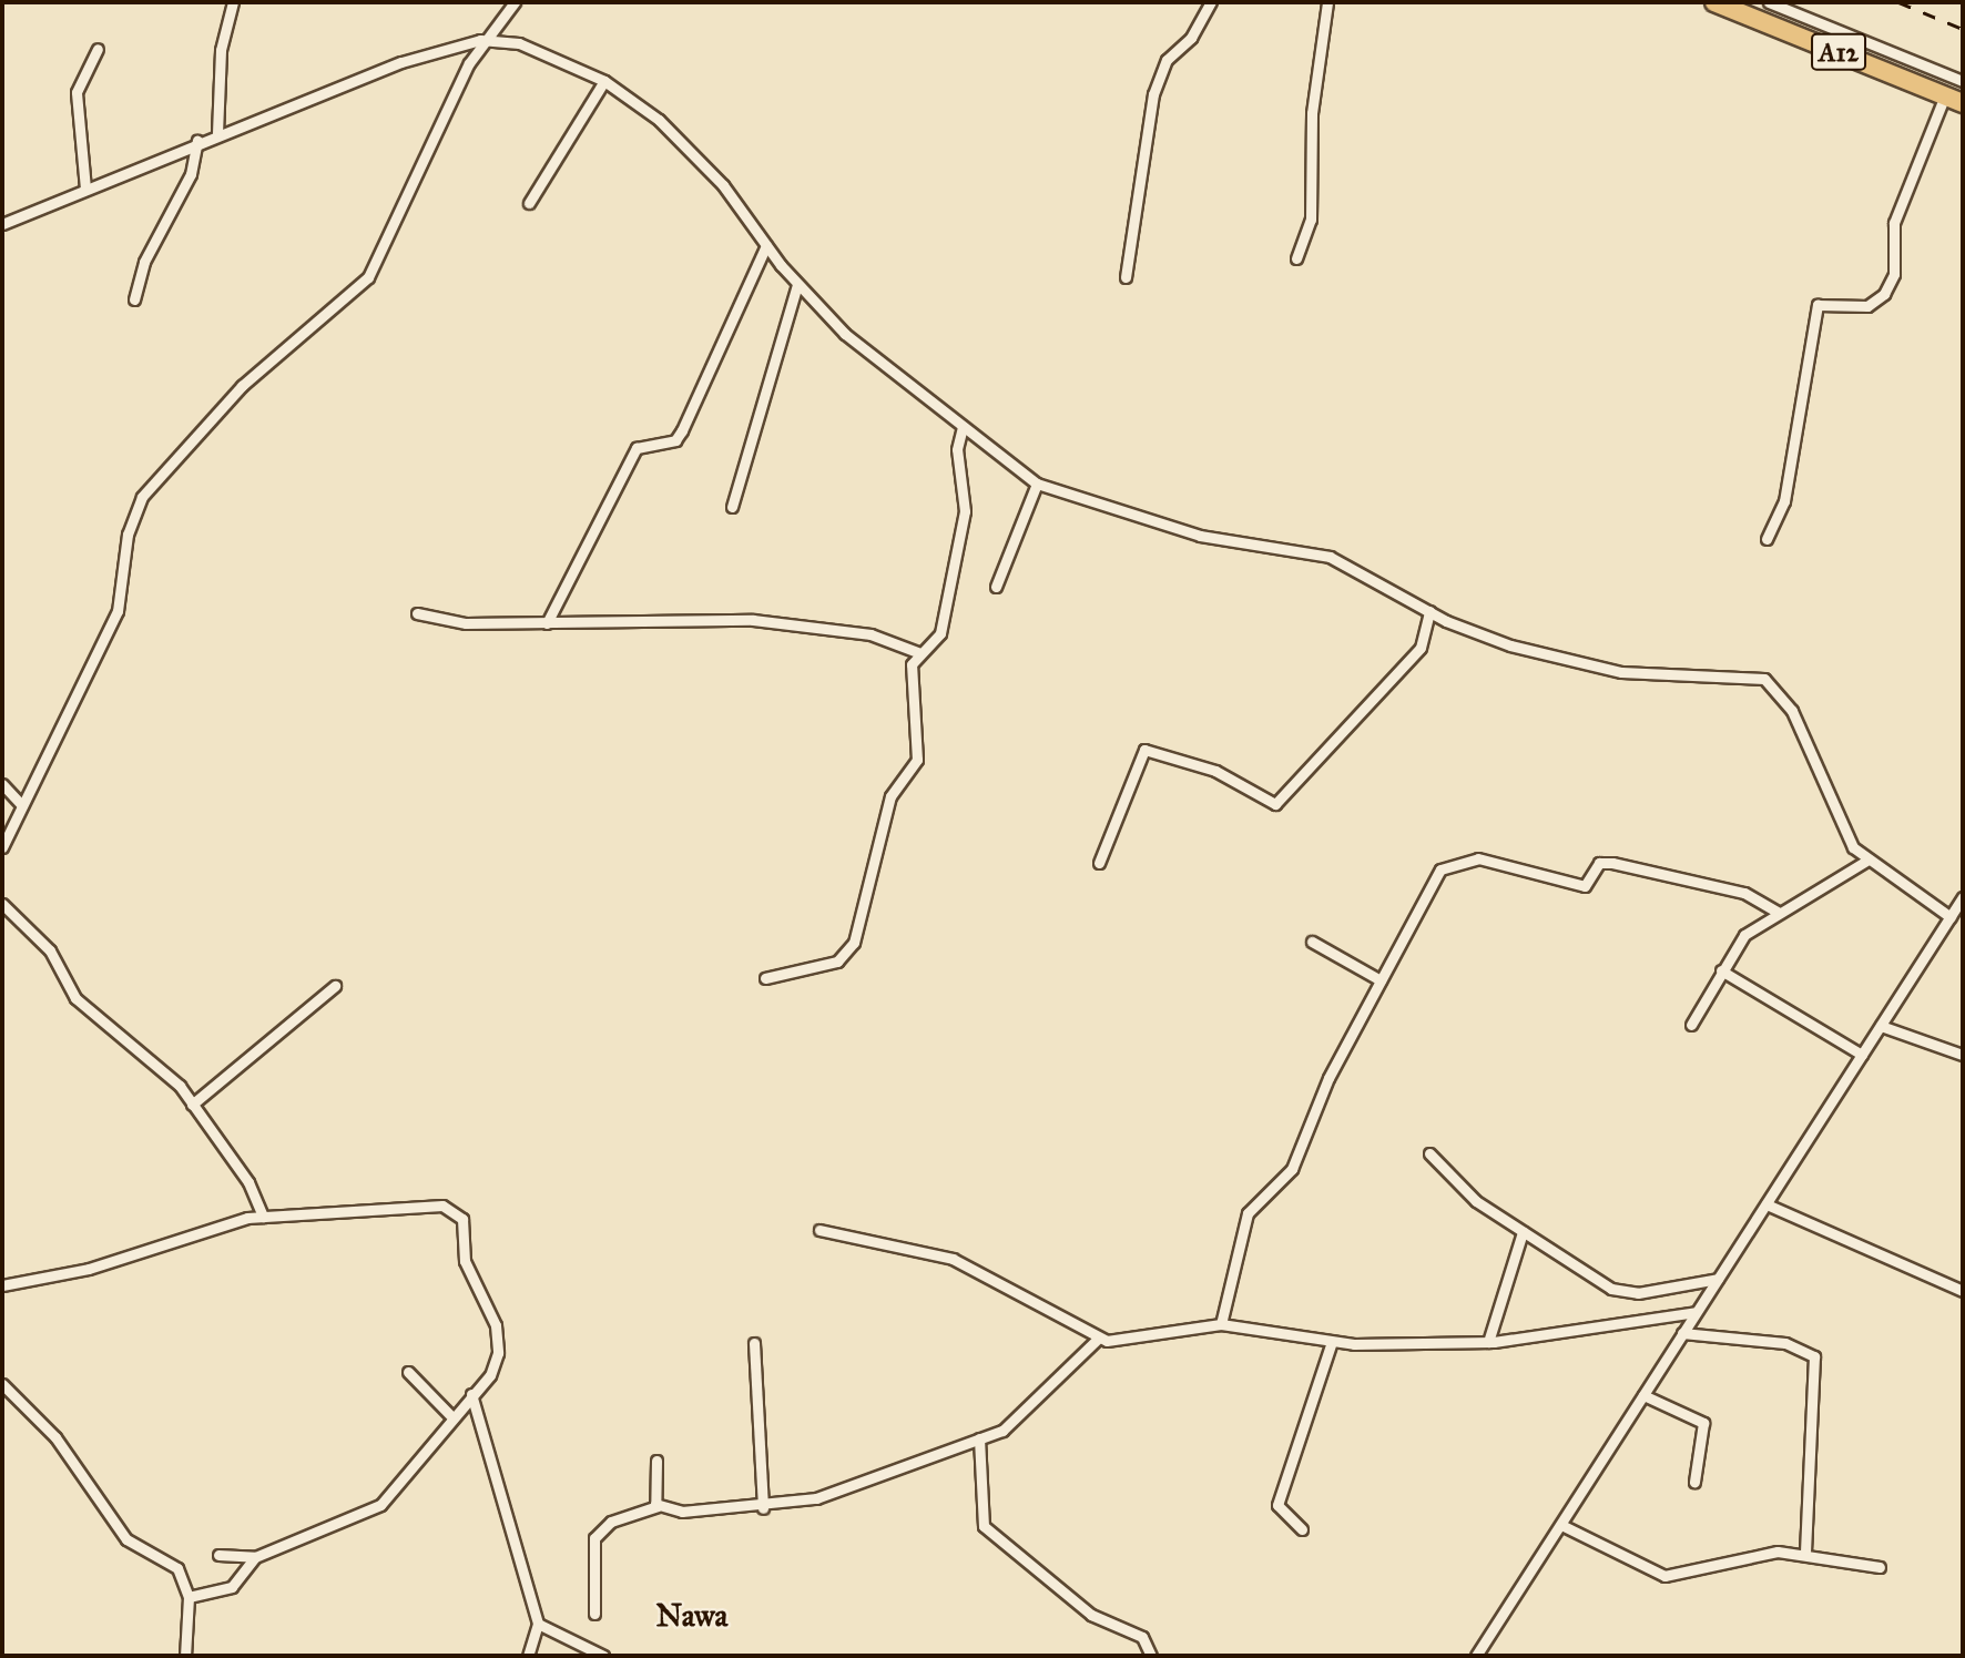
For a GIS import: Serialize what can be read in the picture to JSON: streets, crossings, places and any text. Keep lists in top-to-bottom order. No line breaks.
{"streets":{"highway":["A12"]},"districts":["Nawa"]}
